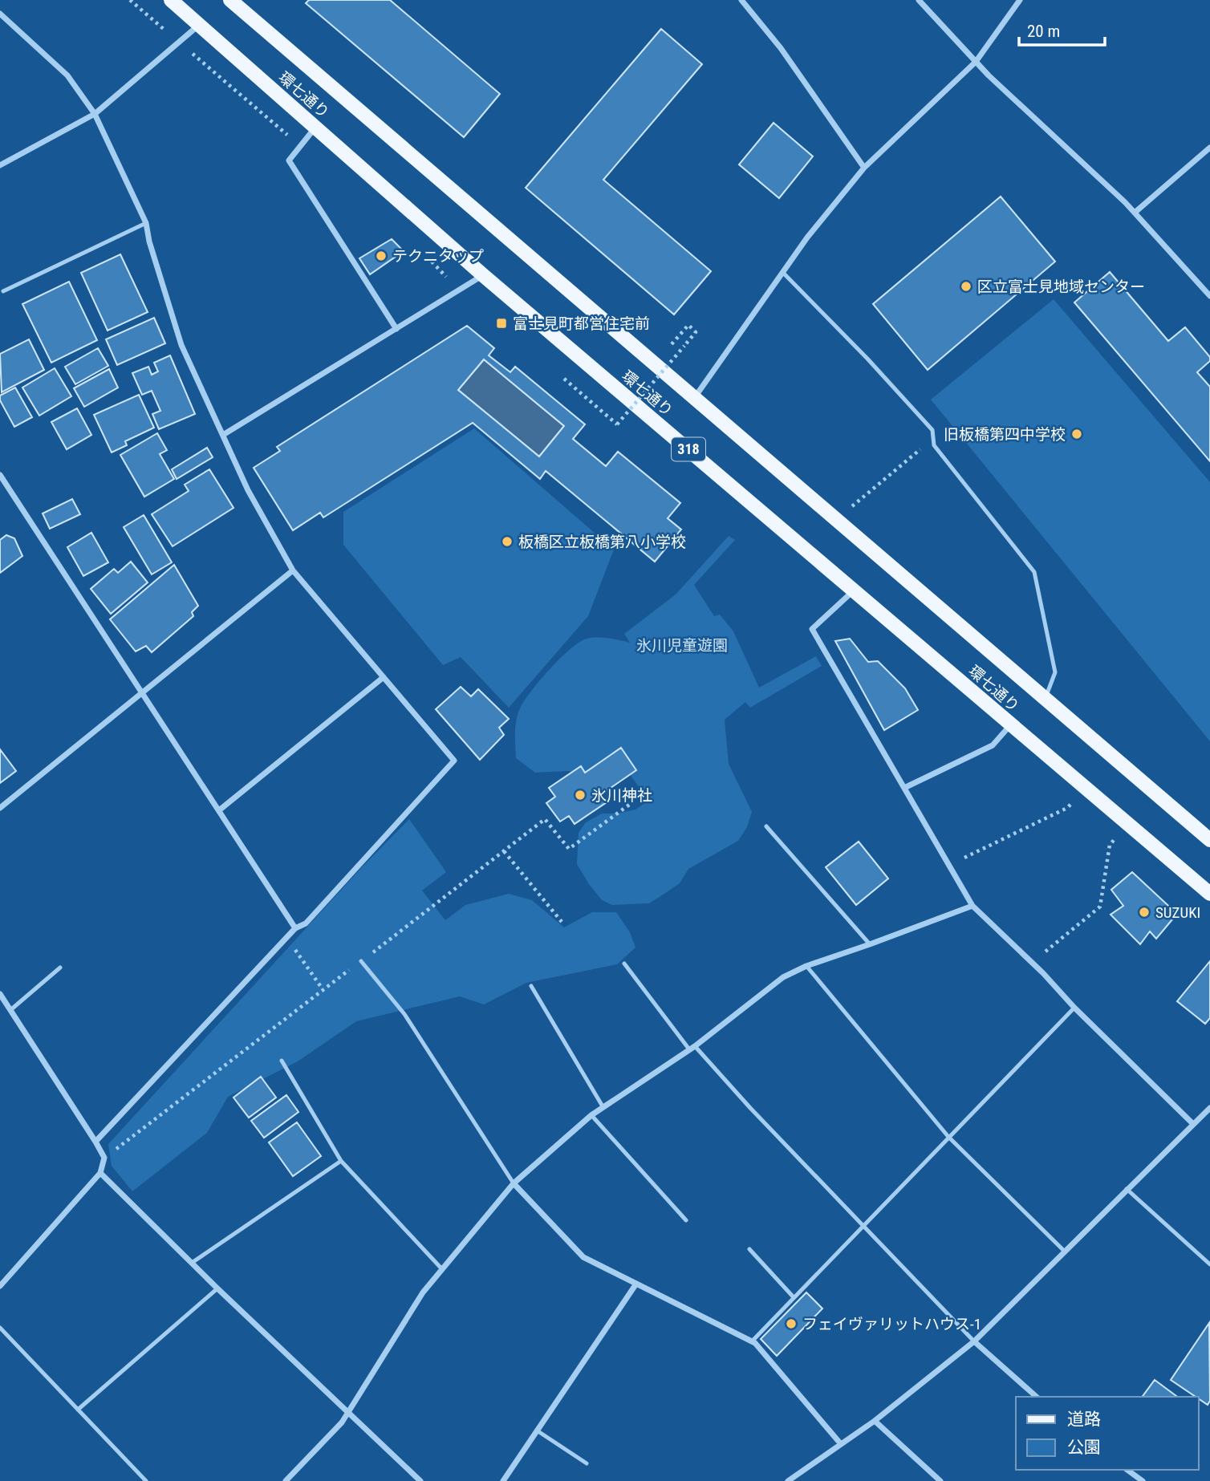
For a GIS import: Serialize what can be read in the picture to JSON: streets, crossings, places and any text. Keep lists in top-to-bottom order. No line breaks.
{"streets":{"main road":["環七通り","318"]},"parks":["氷川児童遊園"],"places":{"other":["テクニタップ","区立富士見地域センター","旧板橋第四中学校","板橋区立板橋第八小学校","氷川神社","SUZUKI","フェイヴァリットハウス-1"],"transit":["富士見町都営住宅前"]},"legend":["道路","公園"],"scale_bar":"20 m"}
